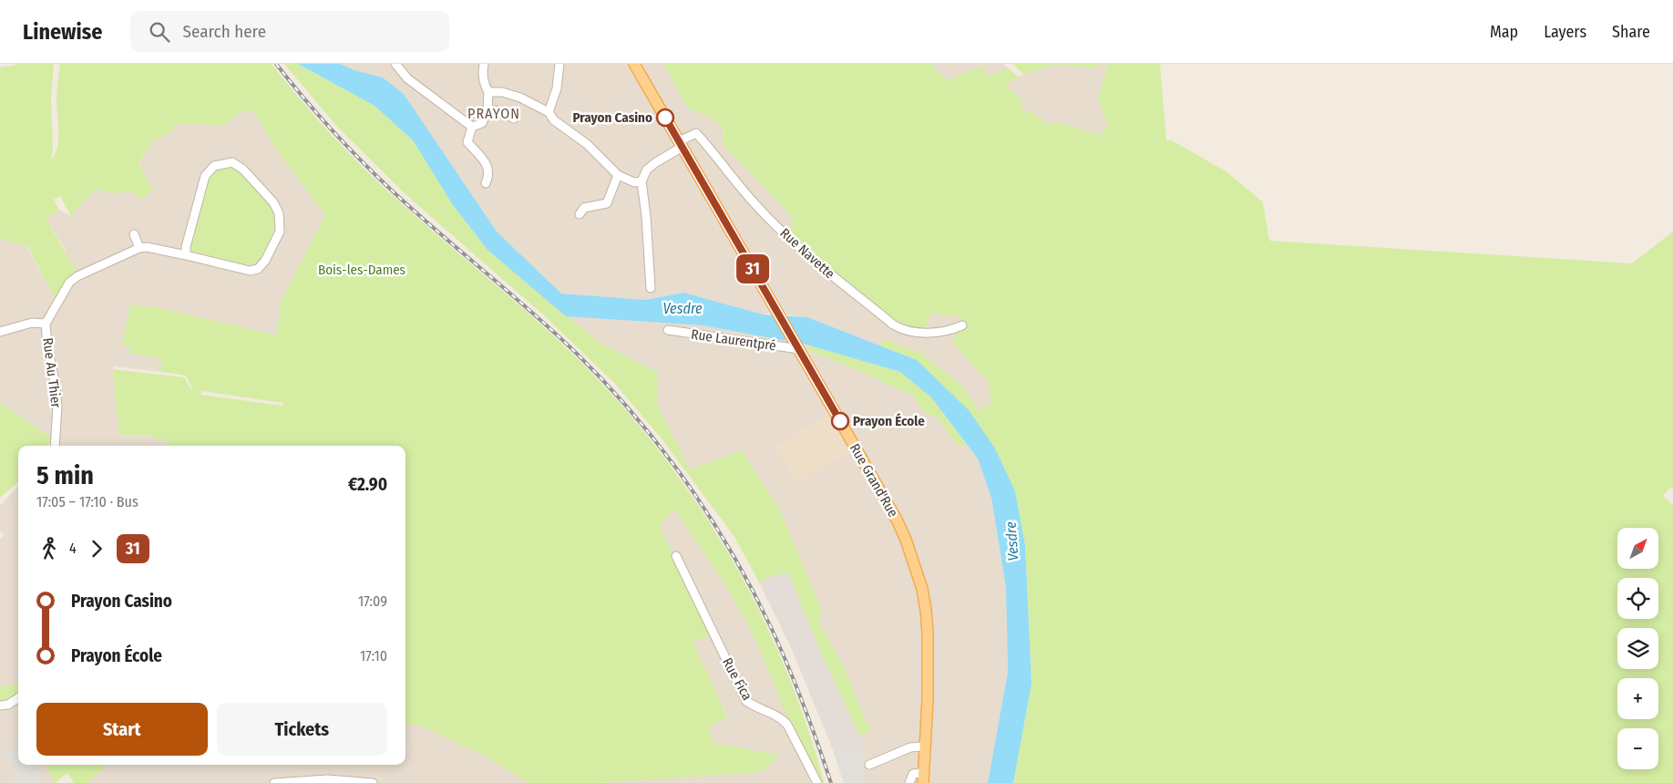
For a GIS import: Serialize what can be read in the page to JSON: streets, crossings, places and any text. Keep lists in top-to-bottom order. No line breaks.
{"streets":{"main road":["Rue Grand'Rue"],"street":["Rue Navette","Rue Laurentpré","Rue Au Thier","Rue Fica"]},"crossings":[["Rue Navette","Rue Grand'Rue"],["Rue Laurentpré","Rue Grand'Rue"]],"districts":["PRAYON"],"water":["Vesdre"],"parks":["Bois-les-Dames"],"places":["Prayon Casino","Prayon École"],"lines":["bus line 31"],"north":"top right","page":{"header":"Linewise","search":"Search here","nav":["Map","Layers","Share"],"on_map":"31","heading":["5 min","17:05 – 17:10 · Bus","€2.90"],"legs":["4","31"],"map_buttons":["+","−"],"list":[{"name":"Prayon Casino","value":"17:09"},{"name":"Prayon École","value":"17:10"}],"buttons":["Start","Tickets"]}}
